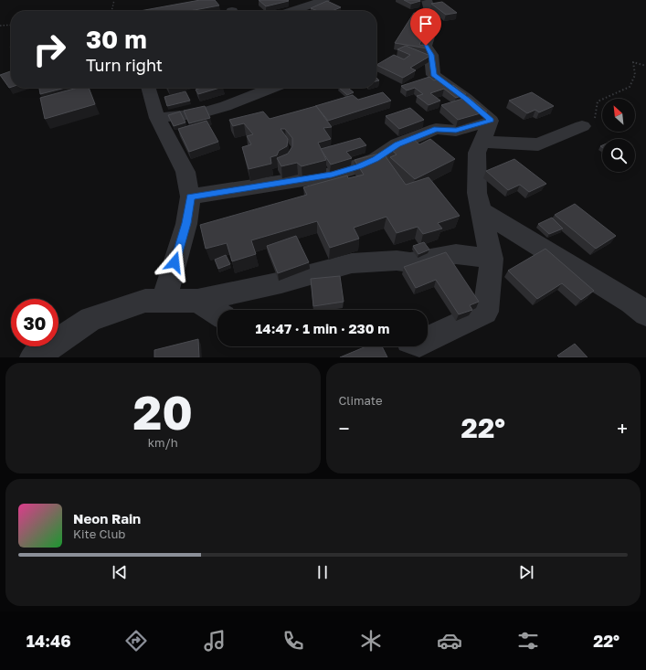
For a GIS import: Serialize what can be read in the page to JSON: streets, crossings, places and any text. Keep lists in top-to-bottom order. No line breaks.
{"north":"top left","page":{"turn":["30 m","Turn right"],"limit":"30","trip":"14:47 · 1 min · 230 m","tile":[["20","km/h"],"Climate"],"heat":["−","22°","+"],"song":["Neon Rain","Kite Club"],"tabs":["14:46","22°"]}}
